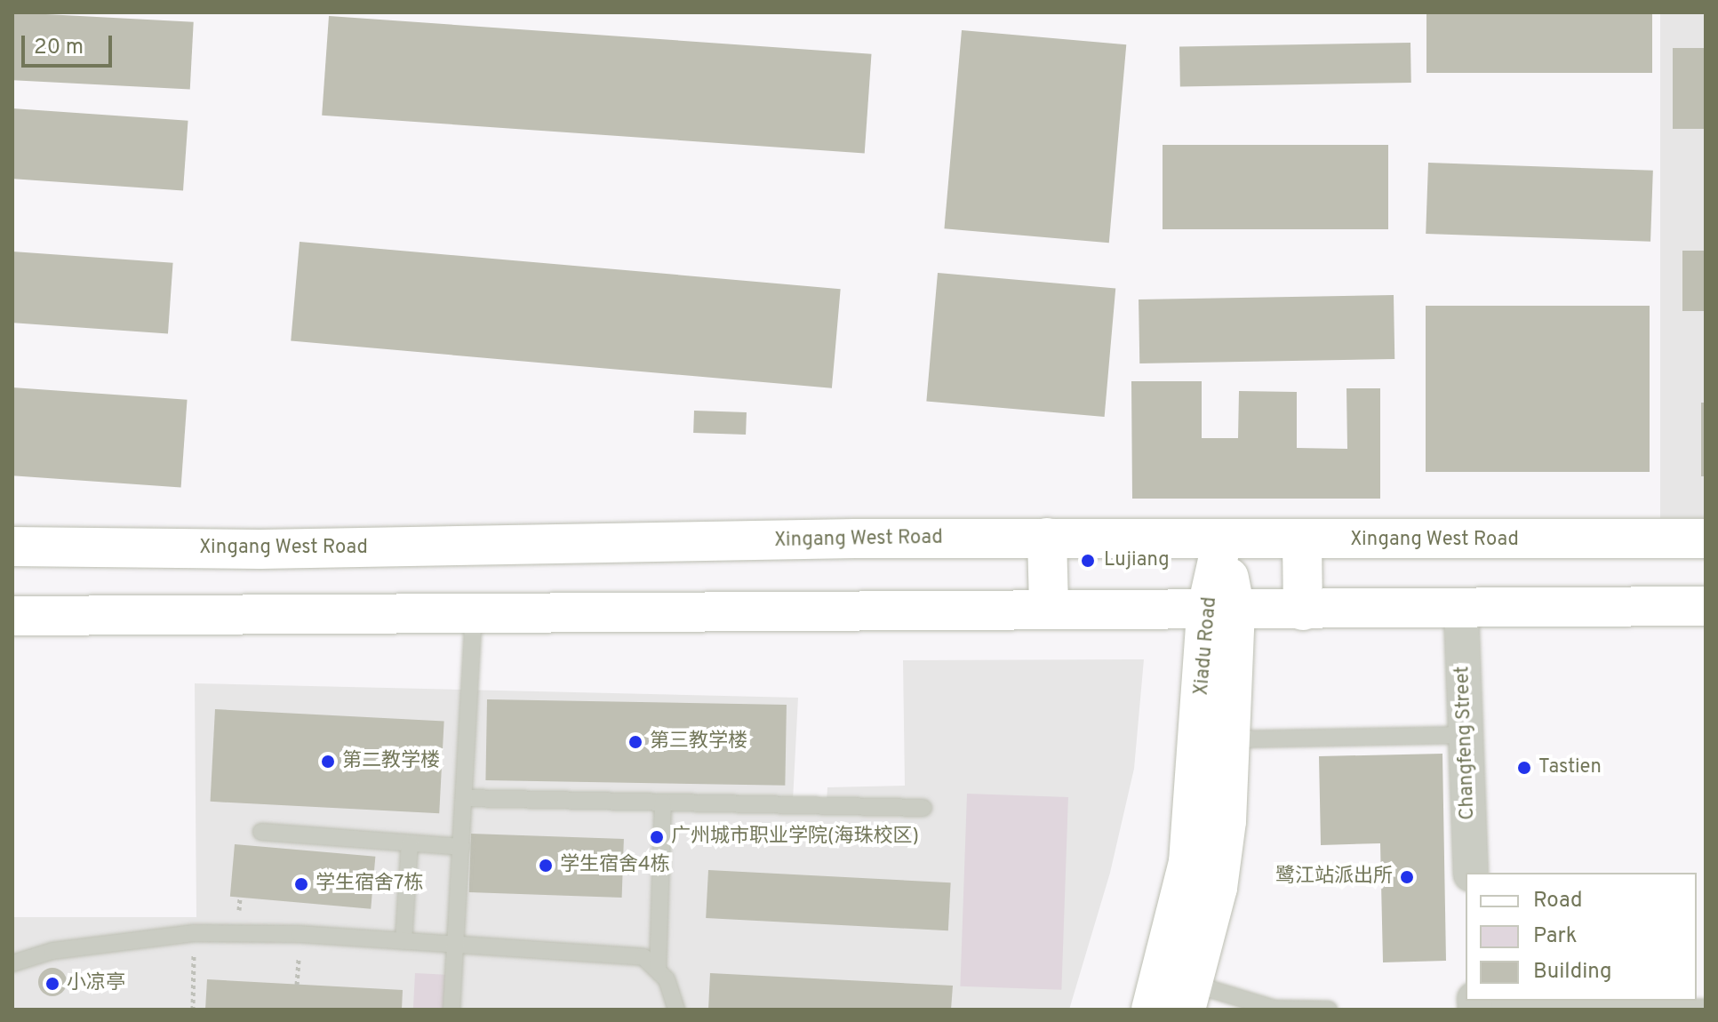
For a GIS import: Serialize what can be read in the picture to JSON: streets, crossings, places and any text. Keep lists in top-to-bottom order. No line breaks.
{"streets":{"main road":["Xingang West Road","Xiadu Road"],"street":["Changfeng Street"]},"crossings":[["Xingang West Road","Xiadu Road"]],"places":["Lujiang","第三教学楼","第二教学楼","Tastien","广州城市职业学院(海珠校区)","学生宿舍4栋","鹭江站派出所","学生宿舍7栋","小凉亭"],"legend":["Road","Park","Building"],"scale_bar":"20 m"}
